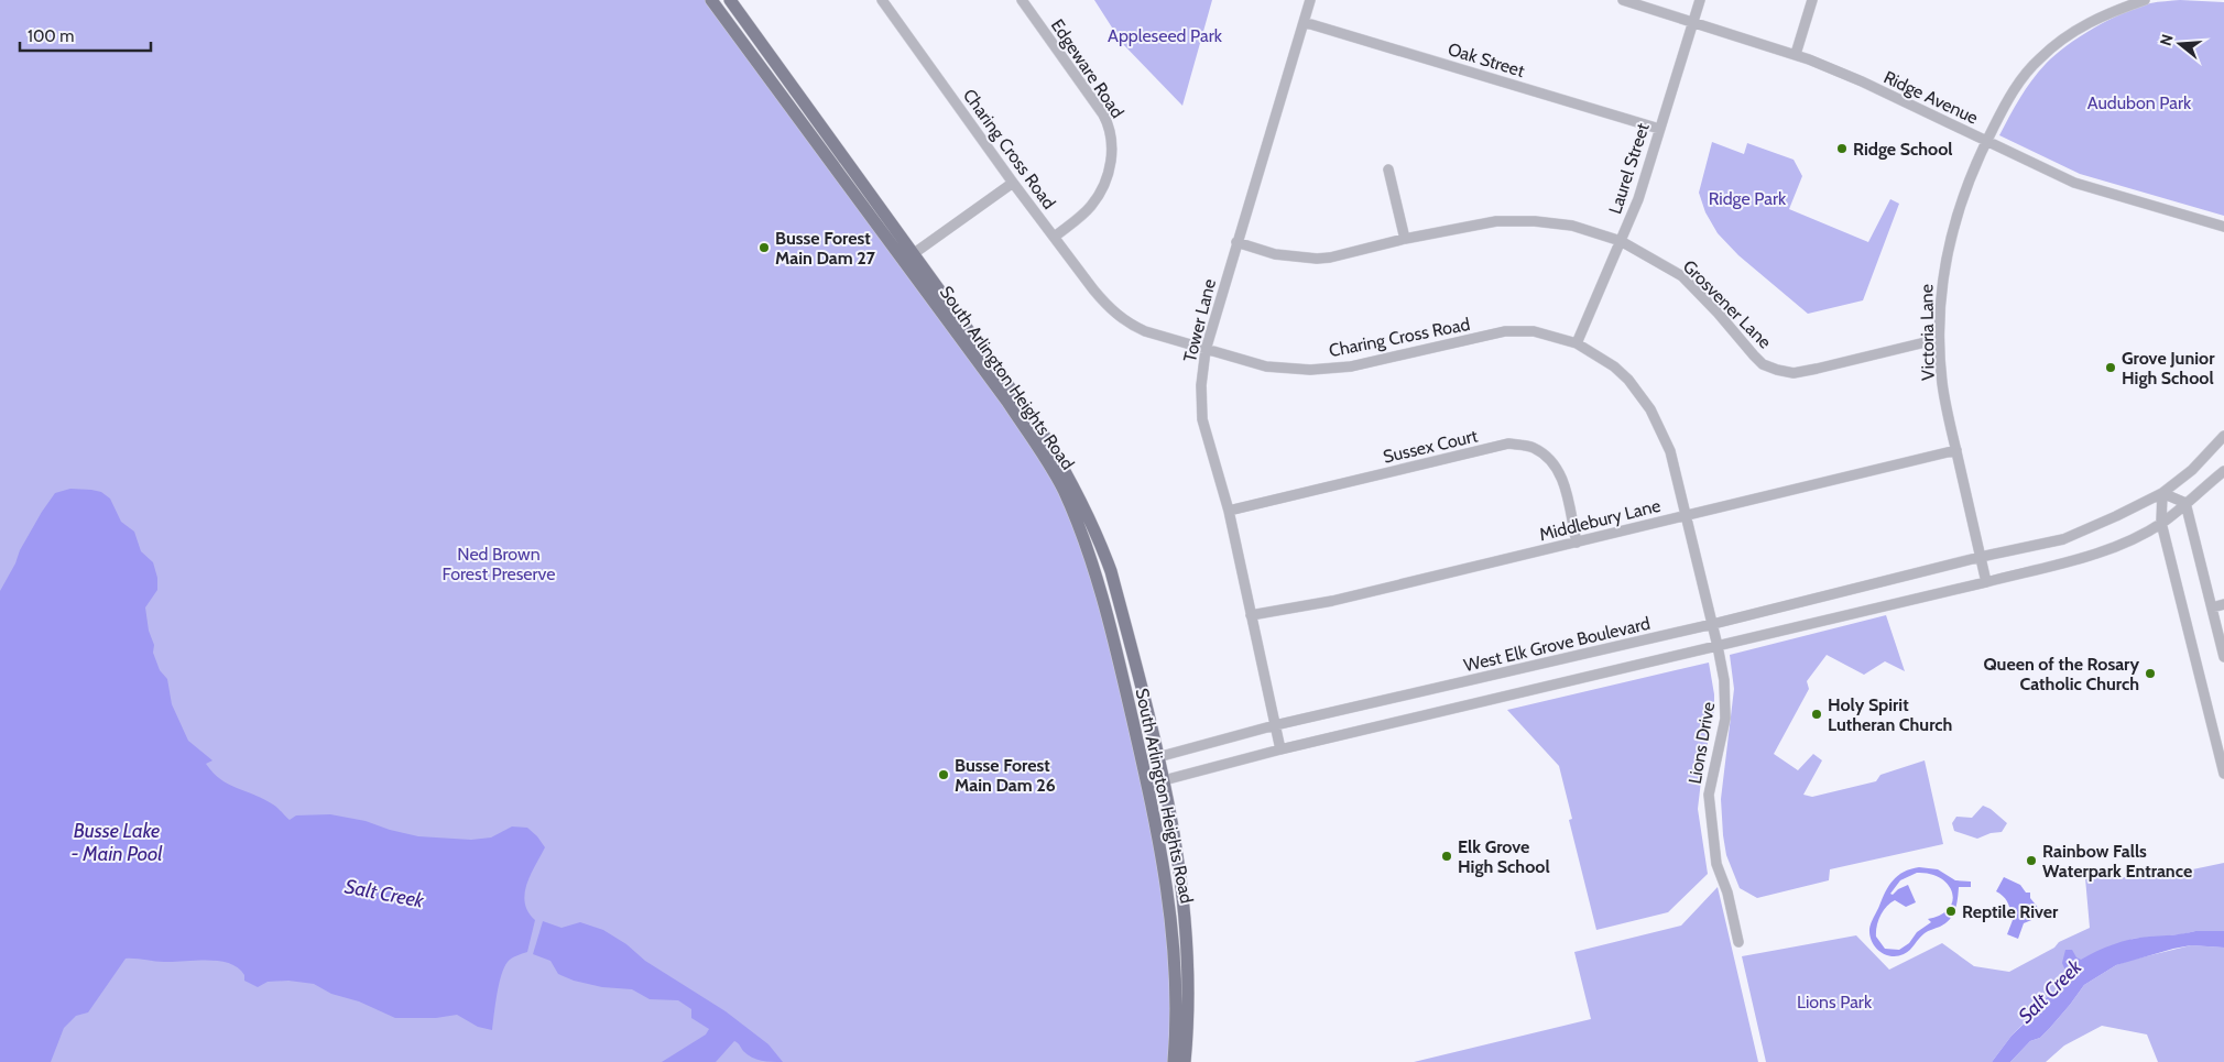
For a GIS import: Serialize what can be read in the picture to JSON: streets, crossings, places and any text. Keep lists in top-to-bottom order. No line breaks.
{"streets":{"main road":["South Arlington Heights Road"],"street":["Oak Street","Edgeware Road","Ridge Avenue","Charing Cross Road","Laurel Street","Grosvener Lane","Tower Lane","Victoria Lane","Sussex Court","Middlebury Lane","West Elk Grove Boulevard","Lions Drive"]},"crossings":[["Oak Street","Laurel Street"],["Oak Street","Tower Lane"],["Edgeware Road","Charing Cross Road"],["Ridge Avenue","Laurel Street"],["Ridge Avenue","Victoria Lane"],["Charing Cross Road","Laurel Street"],["Charing Cross Road","Tower Lane"],["Charing Cross Road","Middlebury Lane"],["Charing Cross Road","West Elk Grove Boulevard"],["Charing Cross Road","Lions Drive"],["Laurel Street","Grosvener Lane"],["Grosvener Lane","Tower Lane"],["Grosvener Lane","Victoria Lane"],["Tower Lane","Sussex Court"],["Tower Lane","Middlebury Lane"],["Tower Lane","West Elk Grove Boulevard"],["Victoria Lane","Middlebury Lane"],["Victoria Lane","West Elk Grove Boulevard"],["South Arlington Heights Road","West Elk Grove Boulevard"],["Sussex Court","Middlebury Lane"]],"water":["Busse Lake - Main Pool","Salt Creek"],"parks":["Appleseed Park","Audubon Park","Ridge Park","Ned Brown Forest Preserve","Lions Park"],"places":["Ridge School","Busse Forest Main Dam 27","Grove Junior High School","Queen of the Rosary Catholic Church","Holy Spirit Lutheran Church","Busse Forest Main Dam 26","Elk Grove High School","Rainbow Falls Waterpark Entrance","Reptile River"],"scale_bar":"100 m","north":"left"}
